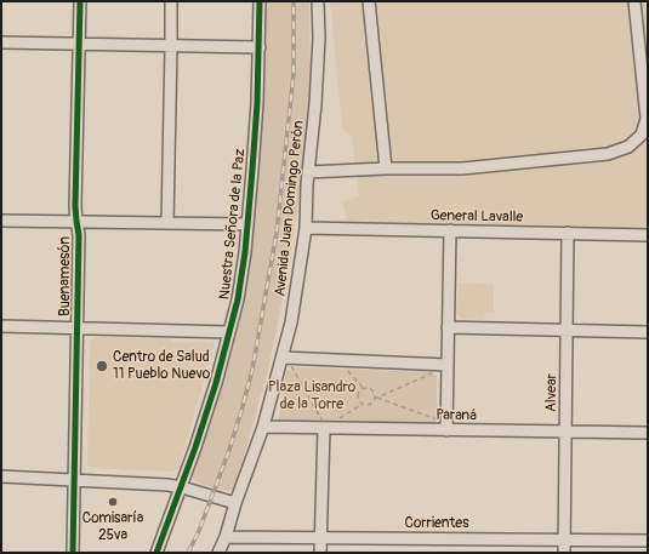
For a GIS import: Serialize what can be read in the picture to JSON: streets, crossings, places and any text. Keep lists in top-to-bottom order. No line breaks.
{"streets":{"street":["Avenida Juan Domingo Perón","General Lavalle","Nuestra Señora de la Paz","Buenamesón","Alvear","Paraná","Corrientes"]},"crossings":[["Avenida Juan Domingo Perón","General Lavalle"],["Avenida Juan Domingo Perón","Paraná"],["Avenida Juan Domingo Perón","Corrientes"],["General Lavalle","Alvear"],["Alvear","Paraná"],["Alvear","Corrientes"]],"parks":["Plaza Lisandro de la Torre"],"places":["Centro de Salud 11 Pueblo Nuevo","Comisaría 25va"]}
